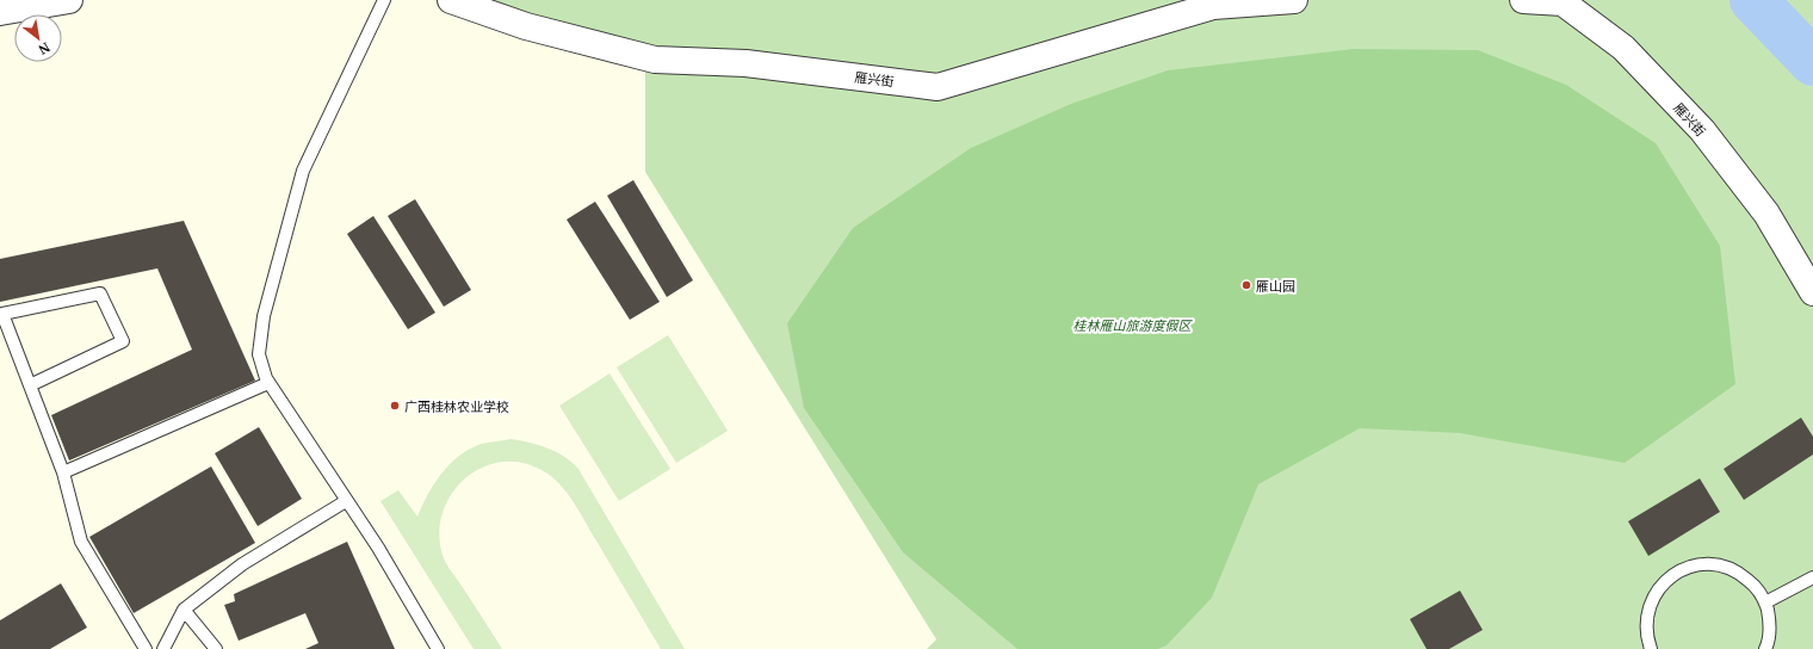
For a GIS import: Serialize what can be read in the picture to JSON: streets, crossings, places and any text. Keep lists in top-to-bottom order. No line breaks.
{"streets":{"street":["雁兴街"]},"parks":["桂林雁山旅游度假区"],"places":["雁山园","广西桂林农业学校"],"north":"bottom right"}
